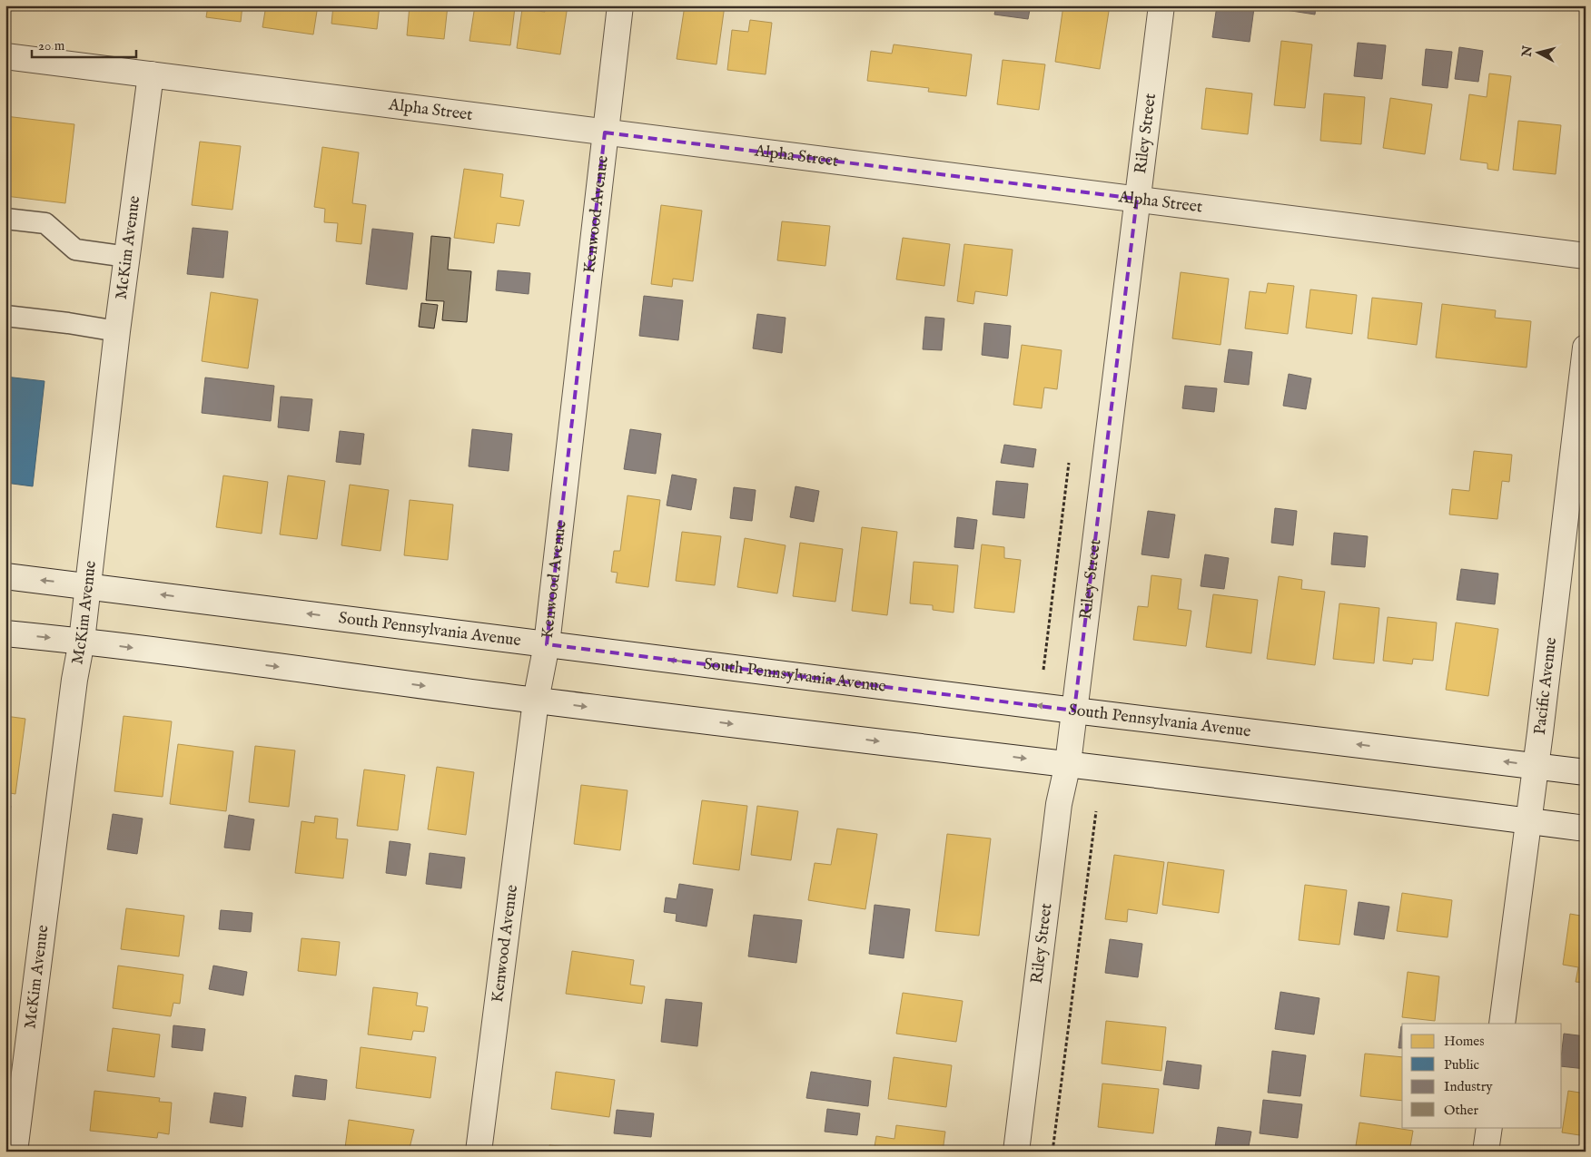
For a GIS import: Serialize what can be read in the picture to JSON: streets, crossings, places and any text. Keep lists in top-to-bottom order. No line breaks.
{"streets":{"street":["Alpha Street","Riley Street","Kenwood Avenue","McKim Avenue","South Pennsylvania Avenue","Pacific Avenue"]},"crossings":[["Alpha Street","Riley Street"],["Alpha Street","Kenwood Avenue"],["Alpha Street","McKim Avenue"],["Riley Street","South Pennsylvania Avenue"],["Kenwood Avenue","South Pennsylvania Avenue"],["McKim Avenue","South Pennsylvania Avenue"],["South Pennsylvania Avenue","Pacific Avenue"]],"legend":["Homes","Public","Industry","Other"],"scale_bar":"20 m","north":"left"}
